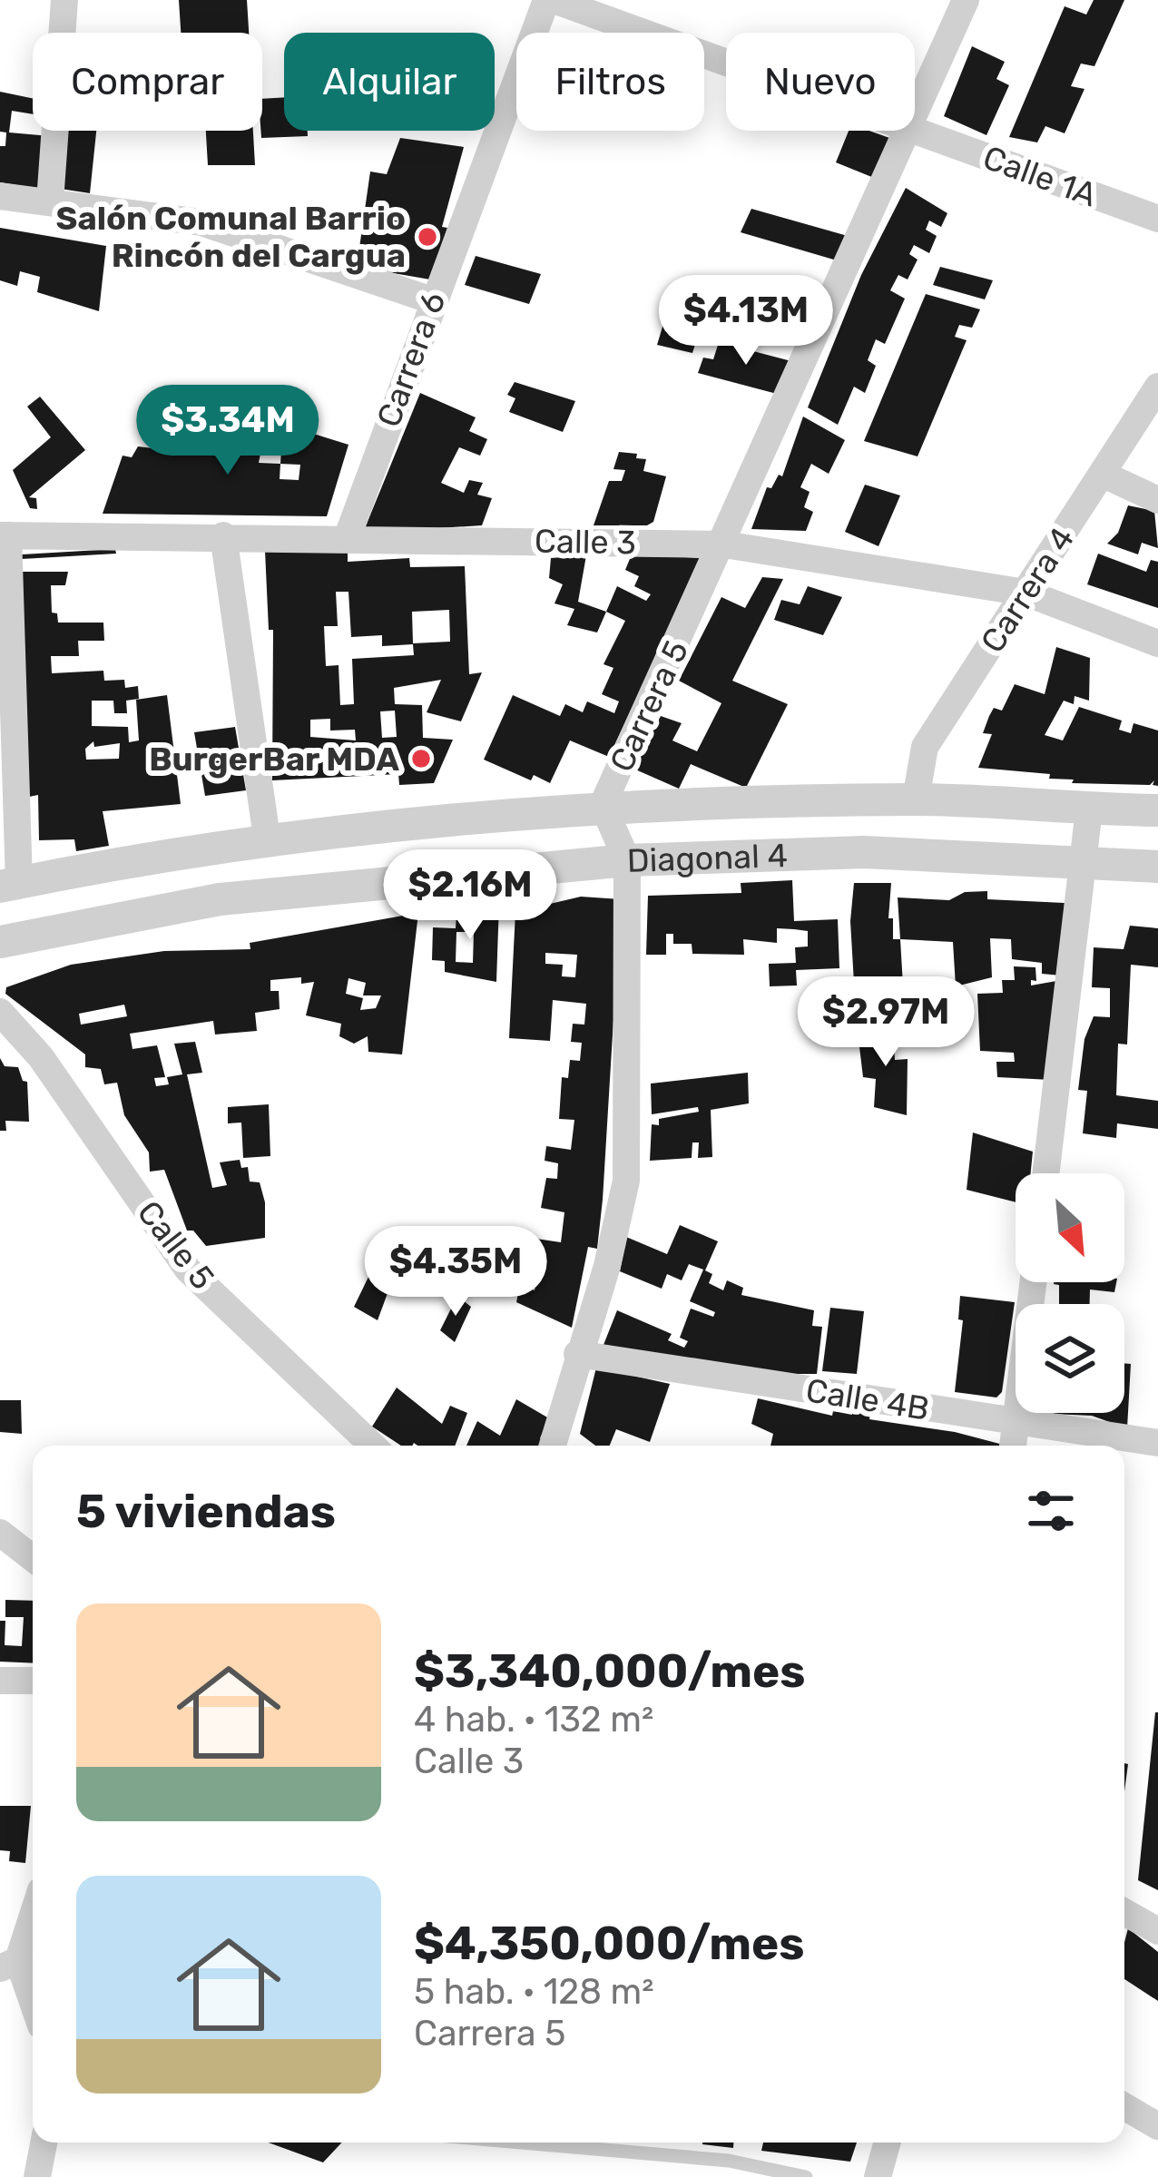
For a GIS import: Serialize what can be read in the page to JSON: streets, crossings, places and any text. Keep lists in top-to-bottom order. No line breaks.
{"streets":{"street":["Calle 1A","Carrera 6","Calle 3","Carrera 4","Carrera 5","Diagonal 4","Calle 5","Calle 4B"]},"crossings":[["Calle 1A","Carrera 6"],["Carrera 6","Calle 3"],["Calle 3","Carrera 4"],["Calle 3","Carrera 5"],["Carrera 4","Diagonal 4"],["Carrera 5","Diagonal 4"],["Carrera 5","Calle 4B"]],"places":["Salón Comunal Barrio Rincón del Cargua","BurgerBar MDA"],"north":"bottom right","page":{"chip":["Comprar","Alquilar","Filtros","Nuevo"],"price":["$4.13M","$3.34M","$2.16M","$2.97M","$4.35M"],"heading":"5 viviendas","list":[{"name":"$3,340,000/mes","note":"4 hab. · 132 m² · Calle 3"},{"name":"$4,350,000/mes","note":"5 hab. · 128 m² · Carrera 5"}]}}
